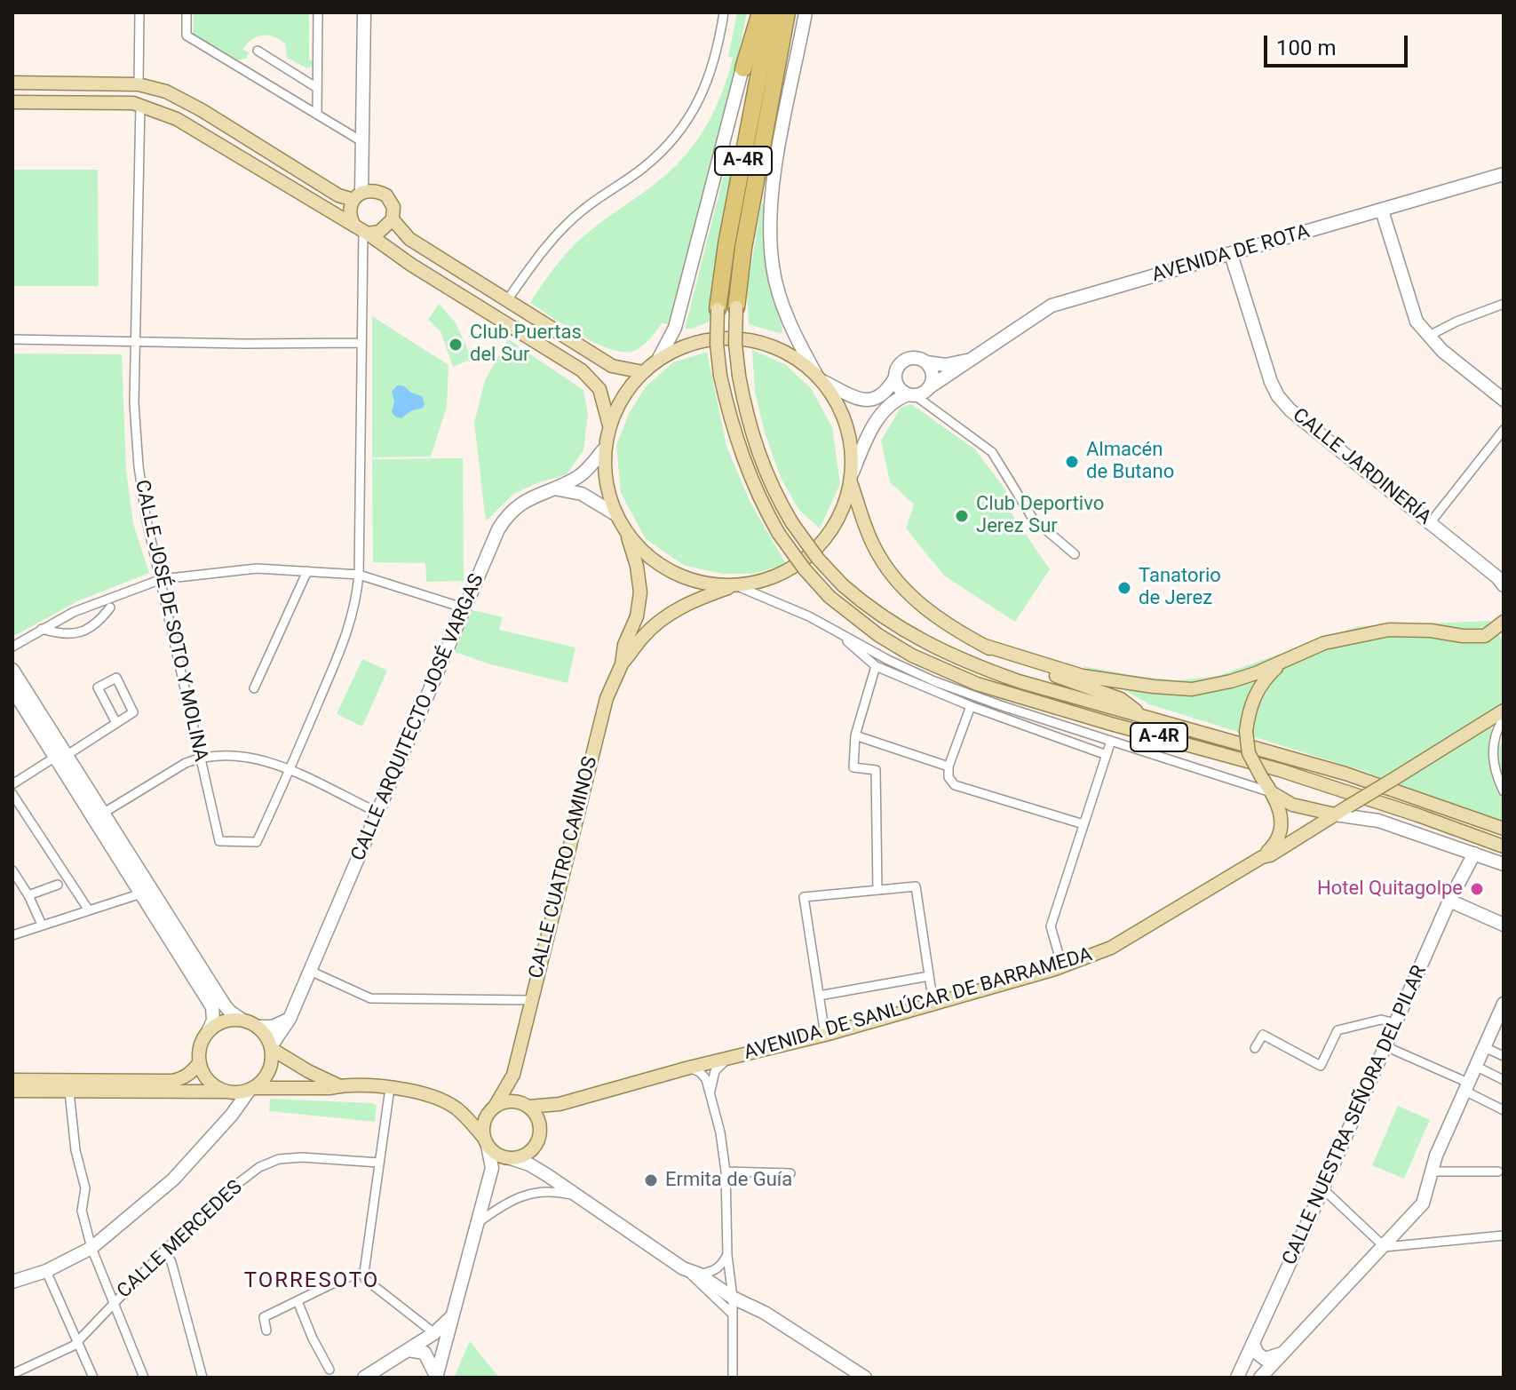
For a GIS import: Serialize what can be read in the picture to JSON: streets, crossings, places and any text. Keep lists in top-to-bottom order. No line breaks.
{"streets":{"highway":["A-4R"],"main road":["CALLE CUATRO CAMINOS","AVENIDA DE SANLÚCAR DE BARRAMEDA"],"street":["AVENIDA DE ROTA","CALLE JARDINERÍA","CALLE JOSÉ DE SOTO Y MOLINA","CALLE ARQUITECTO JOSÉ VARGAS","CALLE NUESTRA SEÑORA DEL PILAR","CALLE MERCEDES"]},"crossings":[["AVENIDA DE ROTA","CALLE JARDINERÍA"],["AVENIDA DE ROTA","CALLE ARQUITECTO JOSÉ VARGAS"],["AVENIDA DE ROTA","CALLE CUATRO CAMINOS"],["CALLE ARQUITECTO JOSÉ VARGAS","CALLE CUATRO CAMINOS"],["CALLE CUATRO CAMINOS","AVENIDA DE SANLÚCAR DE BARRAMEDA"]],"districts":["TORRESOTO"],"places":["Club Puertas del Sur","Almacén de Butano","Club Deportivo Jerez Sur","Tanatorio de Jerez","Hotel Quitagolpe","Ermita de Guía"],"scale_bar":"100 m"}
